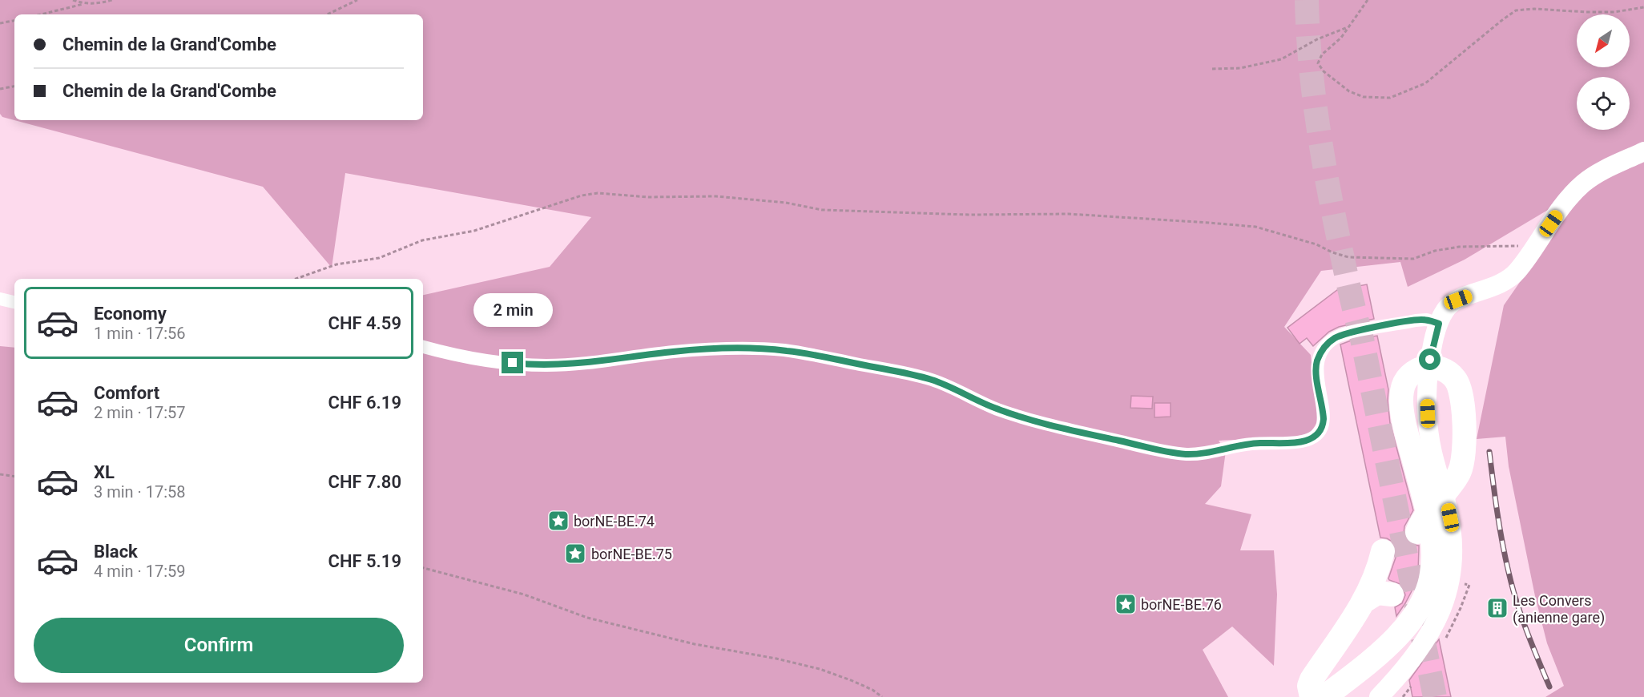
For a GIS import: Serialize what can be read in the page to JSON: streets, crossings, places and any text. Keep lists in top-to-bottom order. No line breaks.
{"places":{"place":["borNE-BE.74","borNE-BE.75","borNE-BE.76"],"building":["Les Convers (anienne gare)"]},"north":"bottom left","page":{"banner":["Chemin de la Grand'Combe","Chemin de la Grand'Combe"],"list":[{"name":"Economy","note":"1 min · 17:56","value":"CHF 4.59"},{"name":"Comfort","note":"2 min · 17:57","value":"CHF 6.19"},{"name":"XL","note":"3 min · 17:58","value":"CHF 7.80"},{"name":"Black","note":"4 min · 17:59","value":"CHF 5.19"}],"bubble":"2 min","buttons":"Confirm"}}
